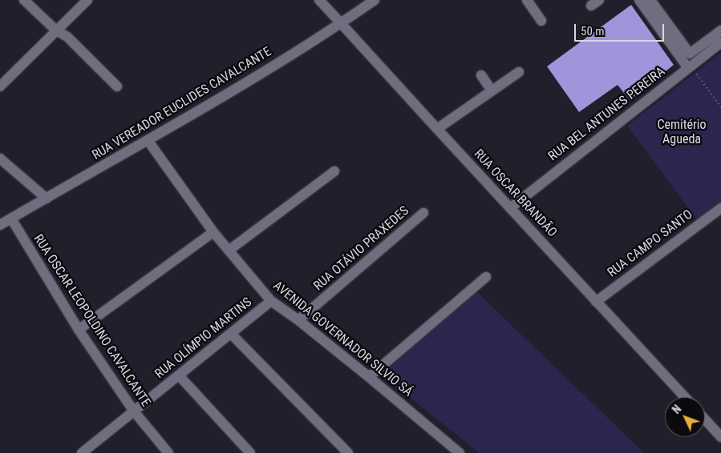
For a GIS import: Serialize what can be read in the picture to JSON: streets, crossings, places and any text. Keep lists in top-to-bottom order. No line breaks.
{"streets":{"street":["RUA VEREADOR EUCLIDES CAVALCANTE","RUA BEL ANTUNES PEREIRA","RUA OSCAR BRANDÃO","RUA CAMPO SANTO","RUA OTÁVIO PRAXEDES","RUA OSCAR LEOPOLDINO CAVALCANTE","RUA OLÍMPIO MARTINS","AVENIDA GOVERNADOR SILVIO SÁ"]},"crossings":[["RUA VEREADOR EUCLIDES CAVALCANTE","RUA OSCAR BRANDÃO"],["RUA VEREADOR EUCLIDES CAVALCANTE","RUA OSCAR LEOPOLDINO CAVALCANTE"],["RUA VEREADOR EUCLIDES CAVALCANTE","AVENIDA GOVERNADOR SILVIO SÁ"],["RUA BEL ANTUNES PEREIRA","RUA OSCAR BRANDÃO"],["RUA OSCAR BRANDÃO","RUA CAMPO SANTO"],["RUA OTÁVIO PRAXEDES","AVENIDA GOVERNADOR SILVIO SÁ"],["RUA OSCAR LEOPOLDINO CAVALCANTE","RUA OLÍMPIO MARTINS"],["RUA OLÍMPIO MARTINS","AVENIDA GOVERNADOR SILVIO SÁ"]],"parks":["Cemitério Agueda"],"scale_bar":"50 m","north":"top left"}
